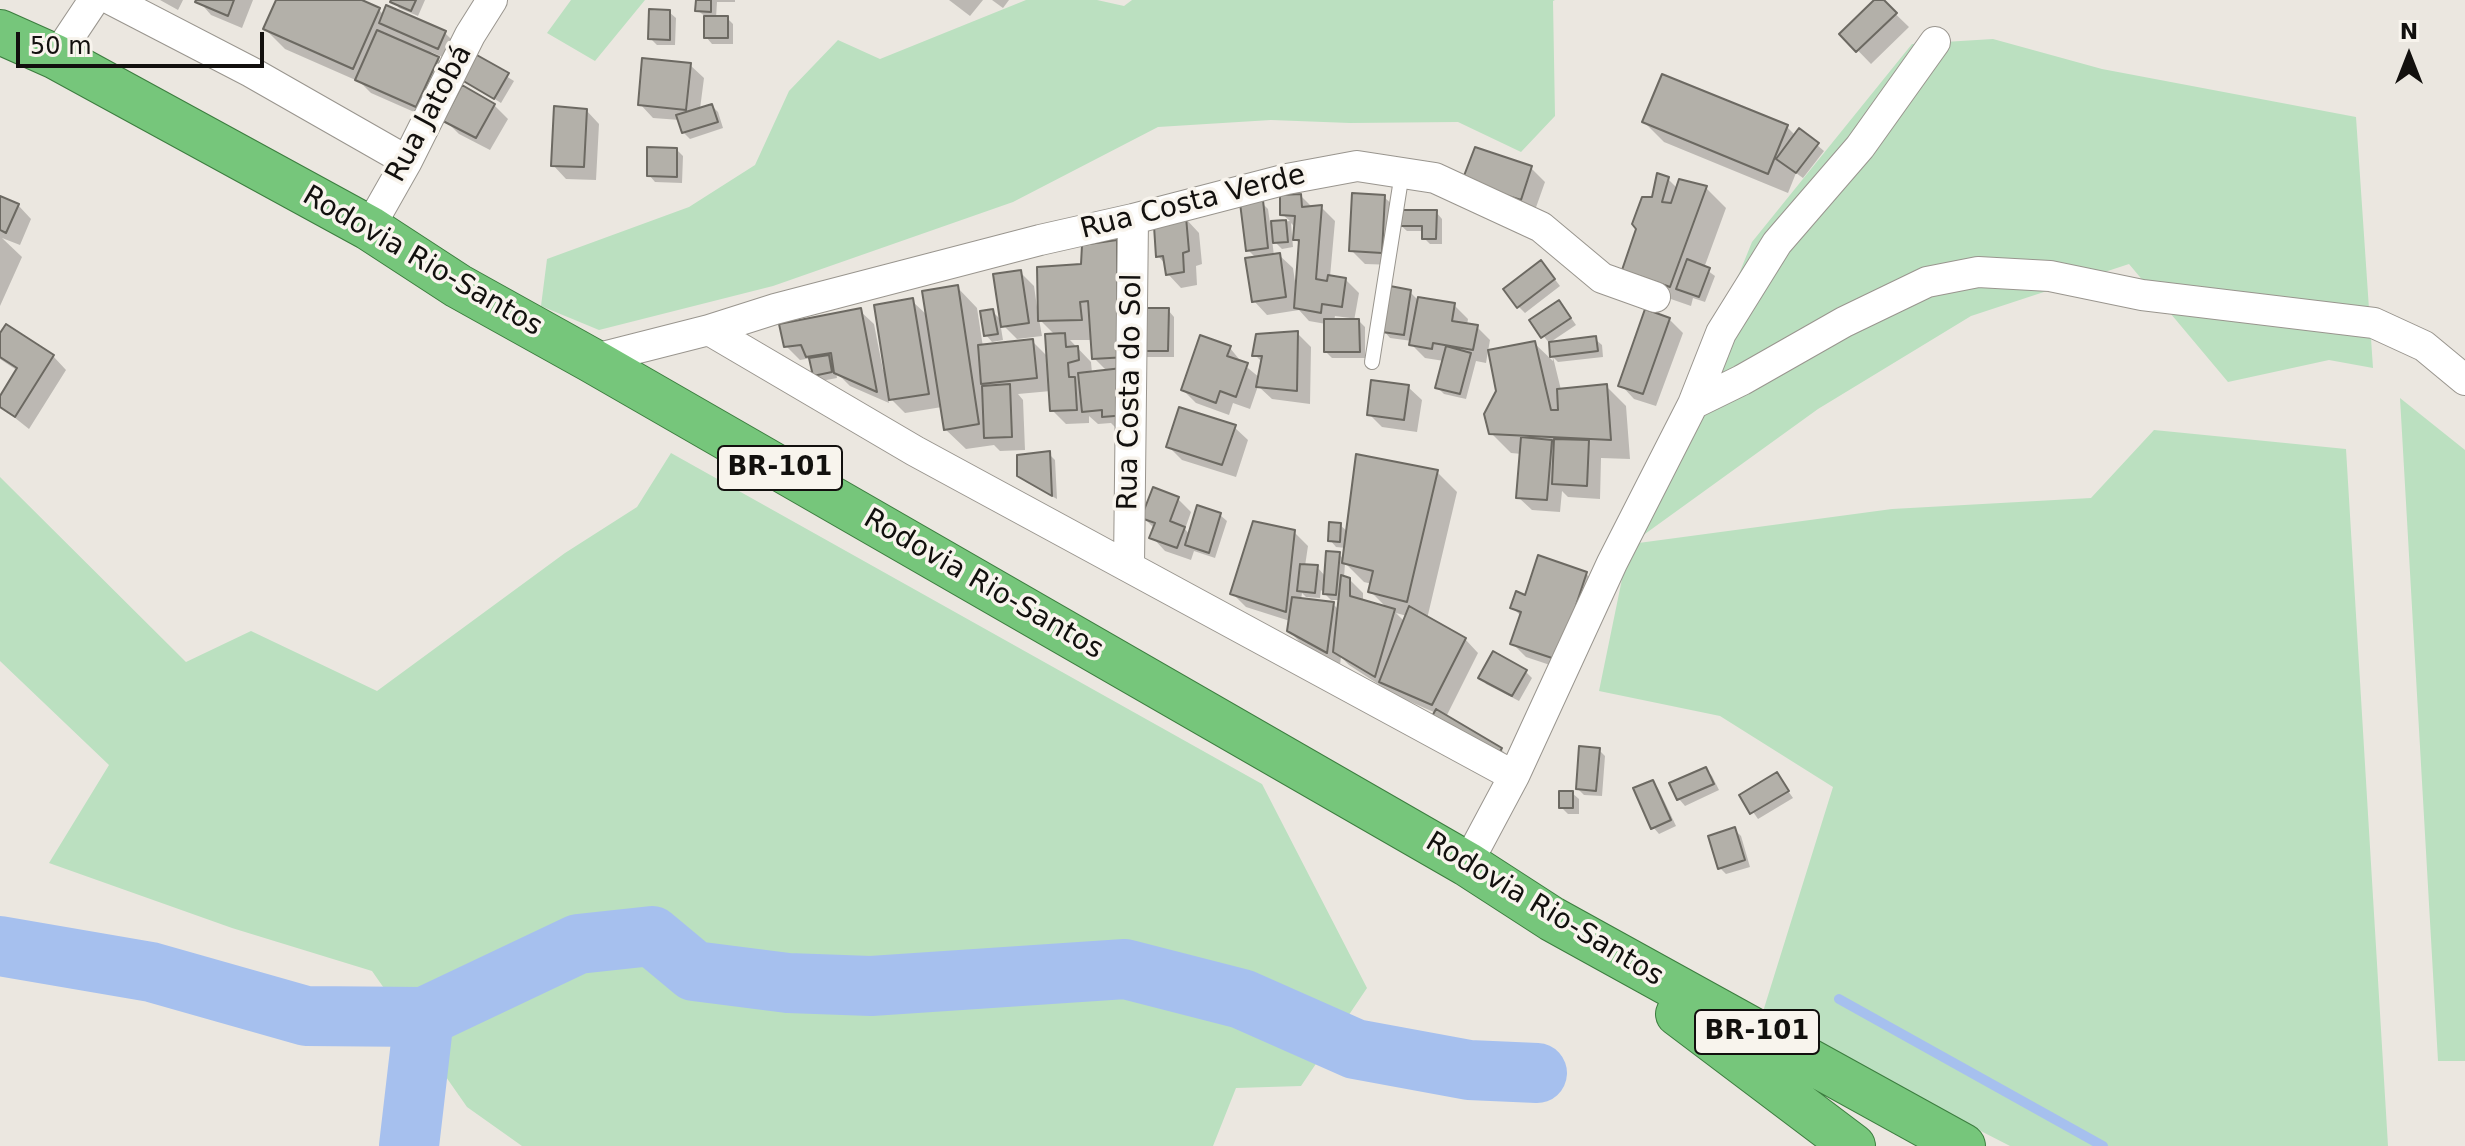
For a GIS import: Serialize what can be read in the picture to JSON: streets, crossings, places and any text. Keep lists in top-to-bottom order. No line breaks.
{"streets":{"highway":["Rodovia Rio-Santos","BR-101"],"street":["Rua Jatobá","Rua Costa Verde","Rua Costa do Sol"]},"crossings":[["Rua Jatobá","Rodovia Rio-Santos"],["Rua Costa Verde","Rodovia Rio-Santos"],["Rua Costa Verde","Rua Costa do Sol"]],"scale_bar":"50 m","north":"top"}
